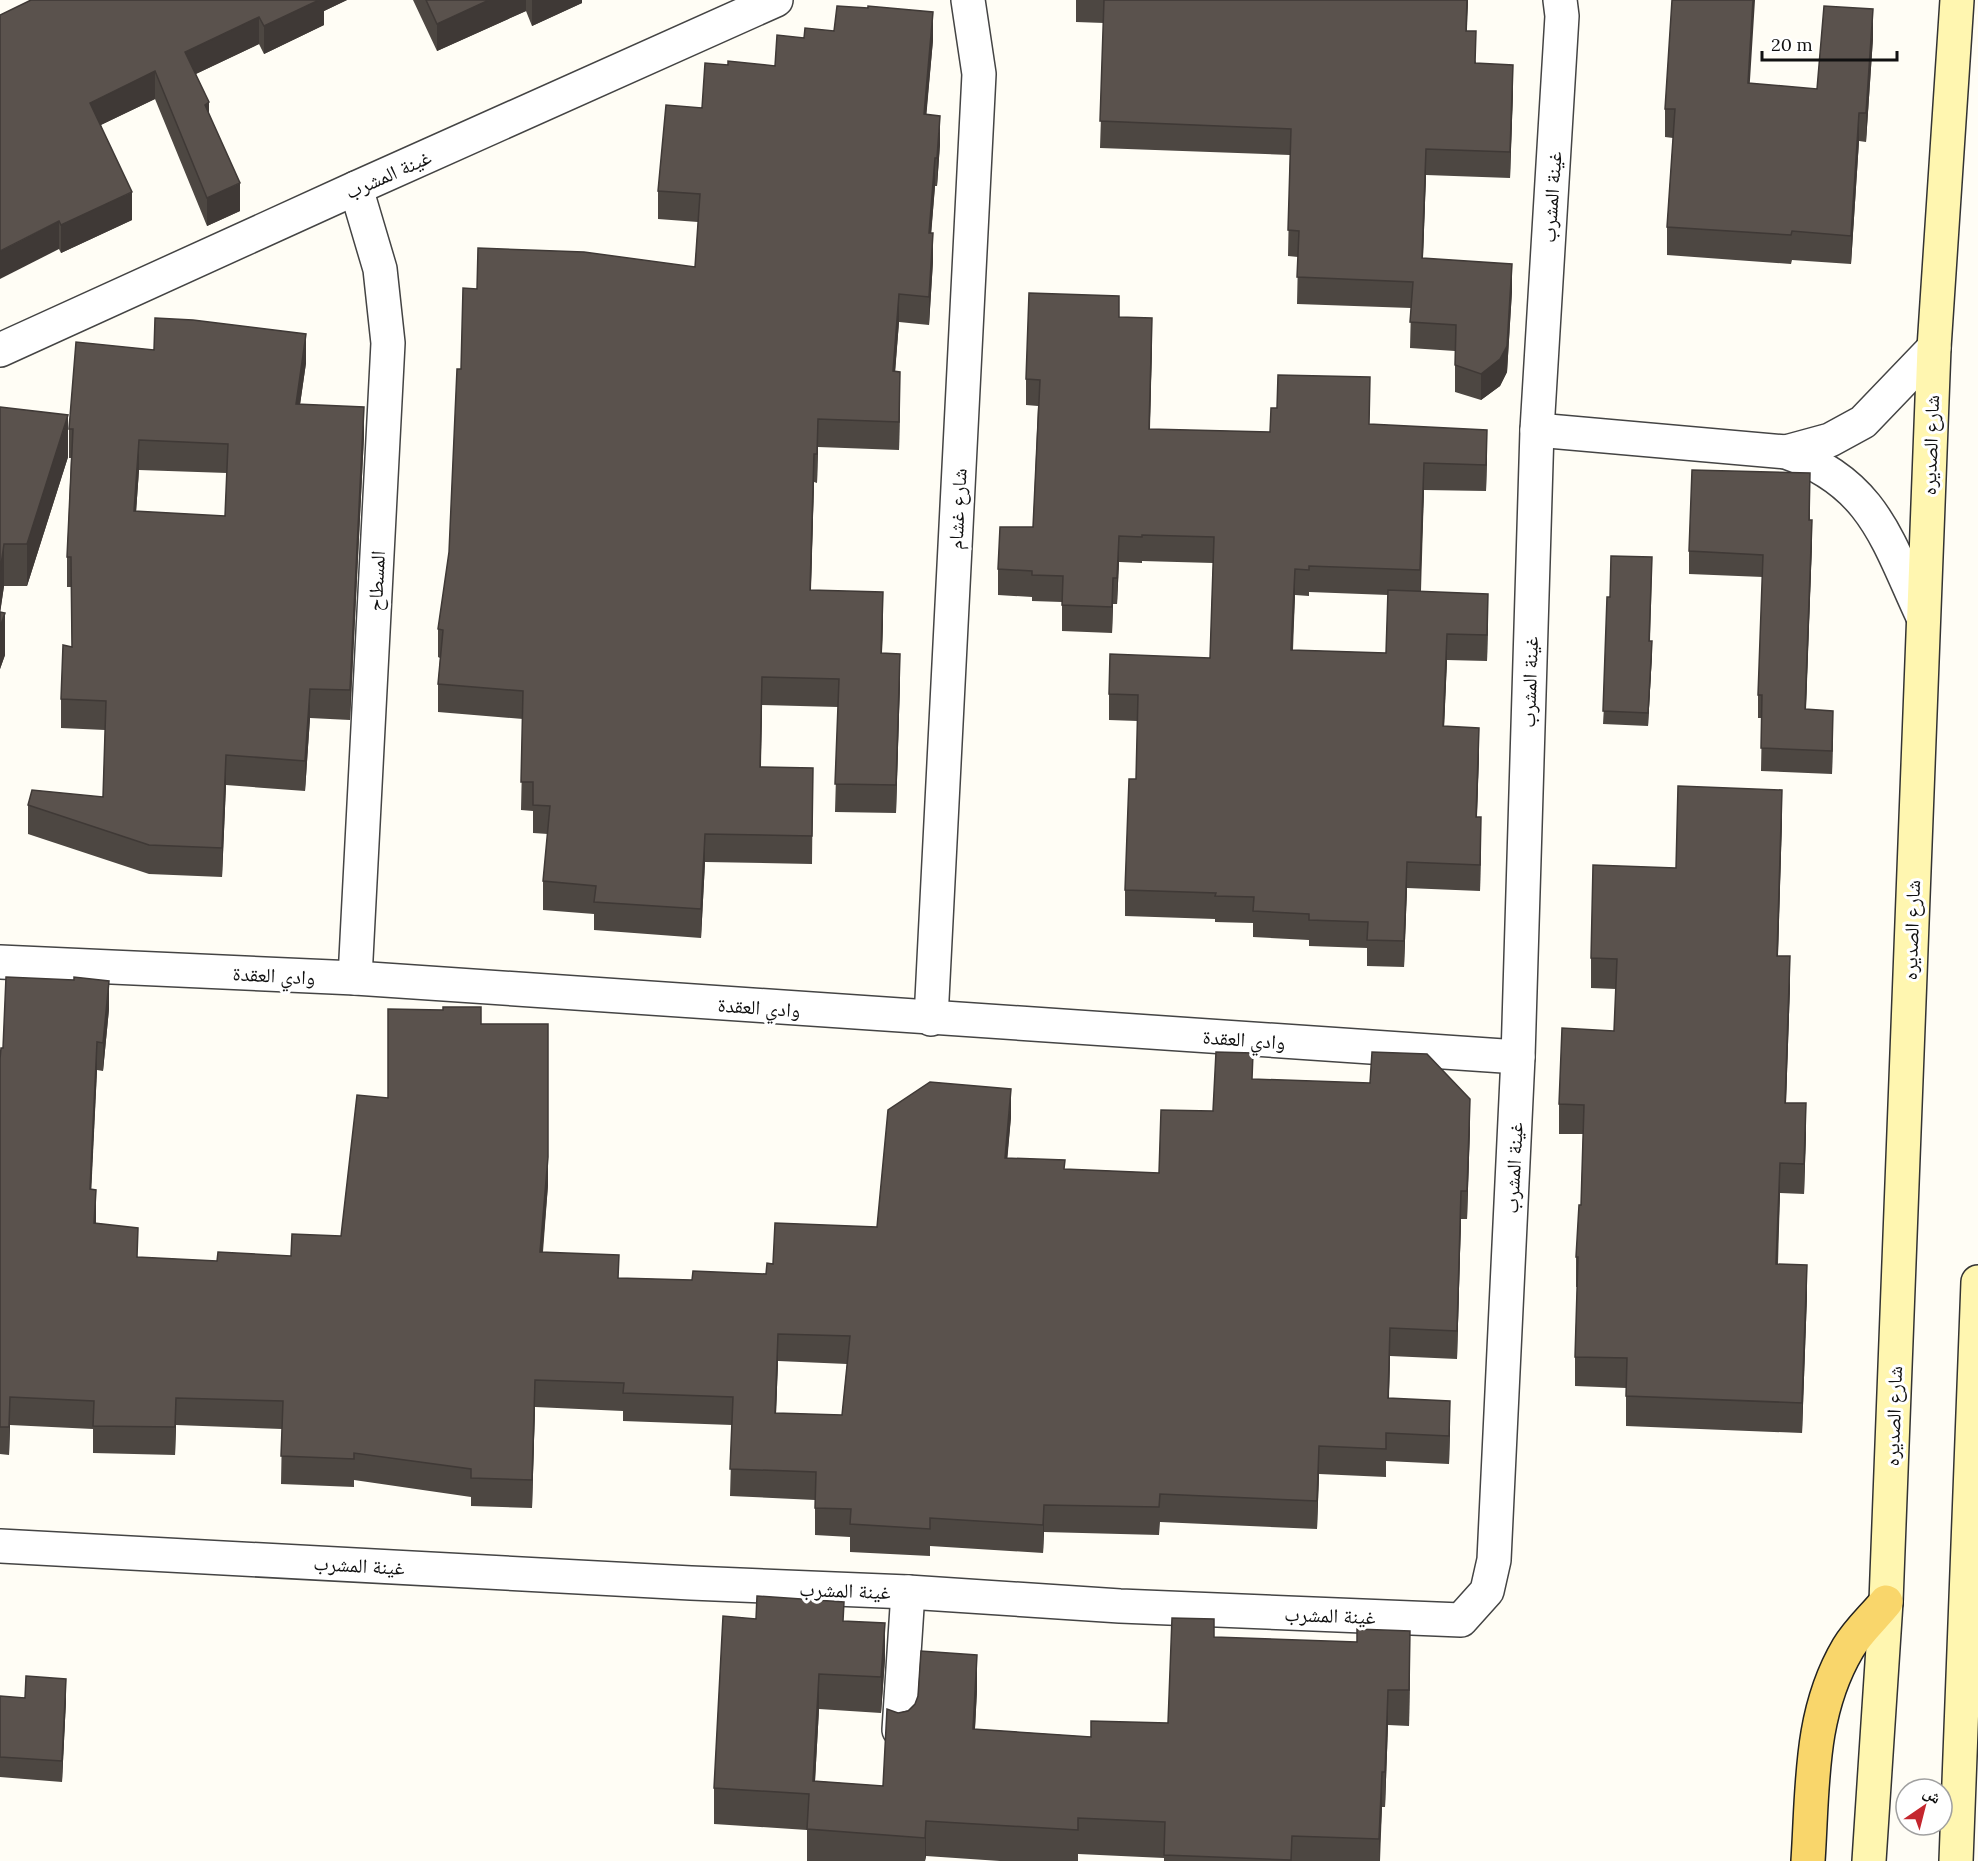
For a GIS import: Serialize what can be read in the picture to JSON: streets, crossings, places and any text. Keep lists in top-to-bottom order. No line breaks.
{"streets":{"main road":["شارع الصديره"],"street":["غينة المشرب","شارع غشام","المسطاح","وادي العقدة"]},"crossings":[["غينة المشرب","المسطاح"],["غينة المشرب","وادي العقدة"],["شارع غشام","وادي العقدة"],["المسطاح","وادي العقدة"]],"scale_bar":"20 m","north":"top right"}
